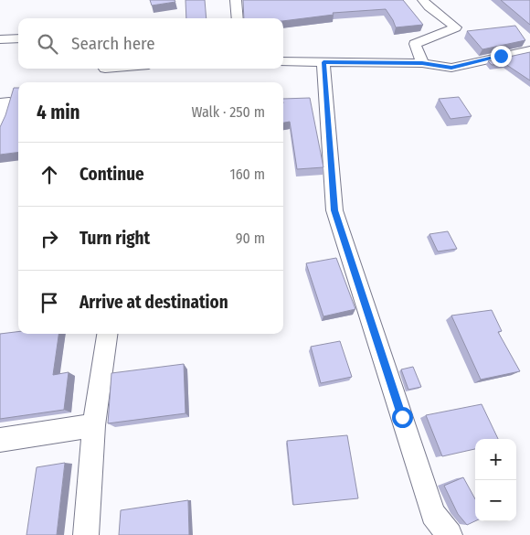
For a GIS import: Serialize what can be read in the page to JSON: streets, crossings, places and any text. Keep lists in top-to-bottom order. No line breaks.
{"page":{"search":"Search here","heading":["4 min","Walk · 250 m"],"list":[["Continue","160 m"],["Turn right","90 m"],"Arrive at destination"],"map_buttons":["+","−"]}}
